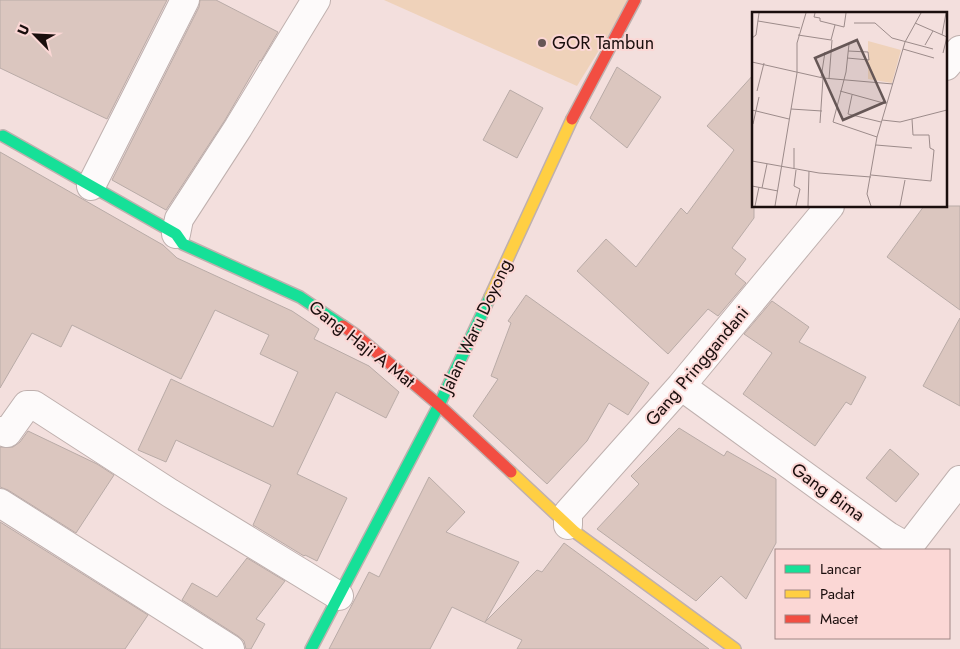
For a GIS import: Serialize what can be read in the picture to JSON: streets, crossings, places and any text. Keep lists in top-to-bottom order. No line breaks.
{"streets":{"street":["Jalan Waru Doyong","Gang Haji A Mat","Gang Pringgandani","Gang Bima"]},"crossings":[["Jalan Waru Doyong","Gang Haji A Mat"],["Gang Haji A Mat","Gang Pringgandani"],["Gang Pringgandani","Gang Bima"]],"places":["GOR Tambun"],"legend":["Lancar","Padat","Macet"],"north":"top left"}
